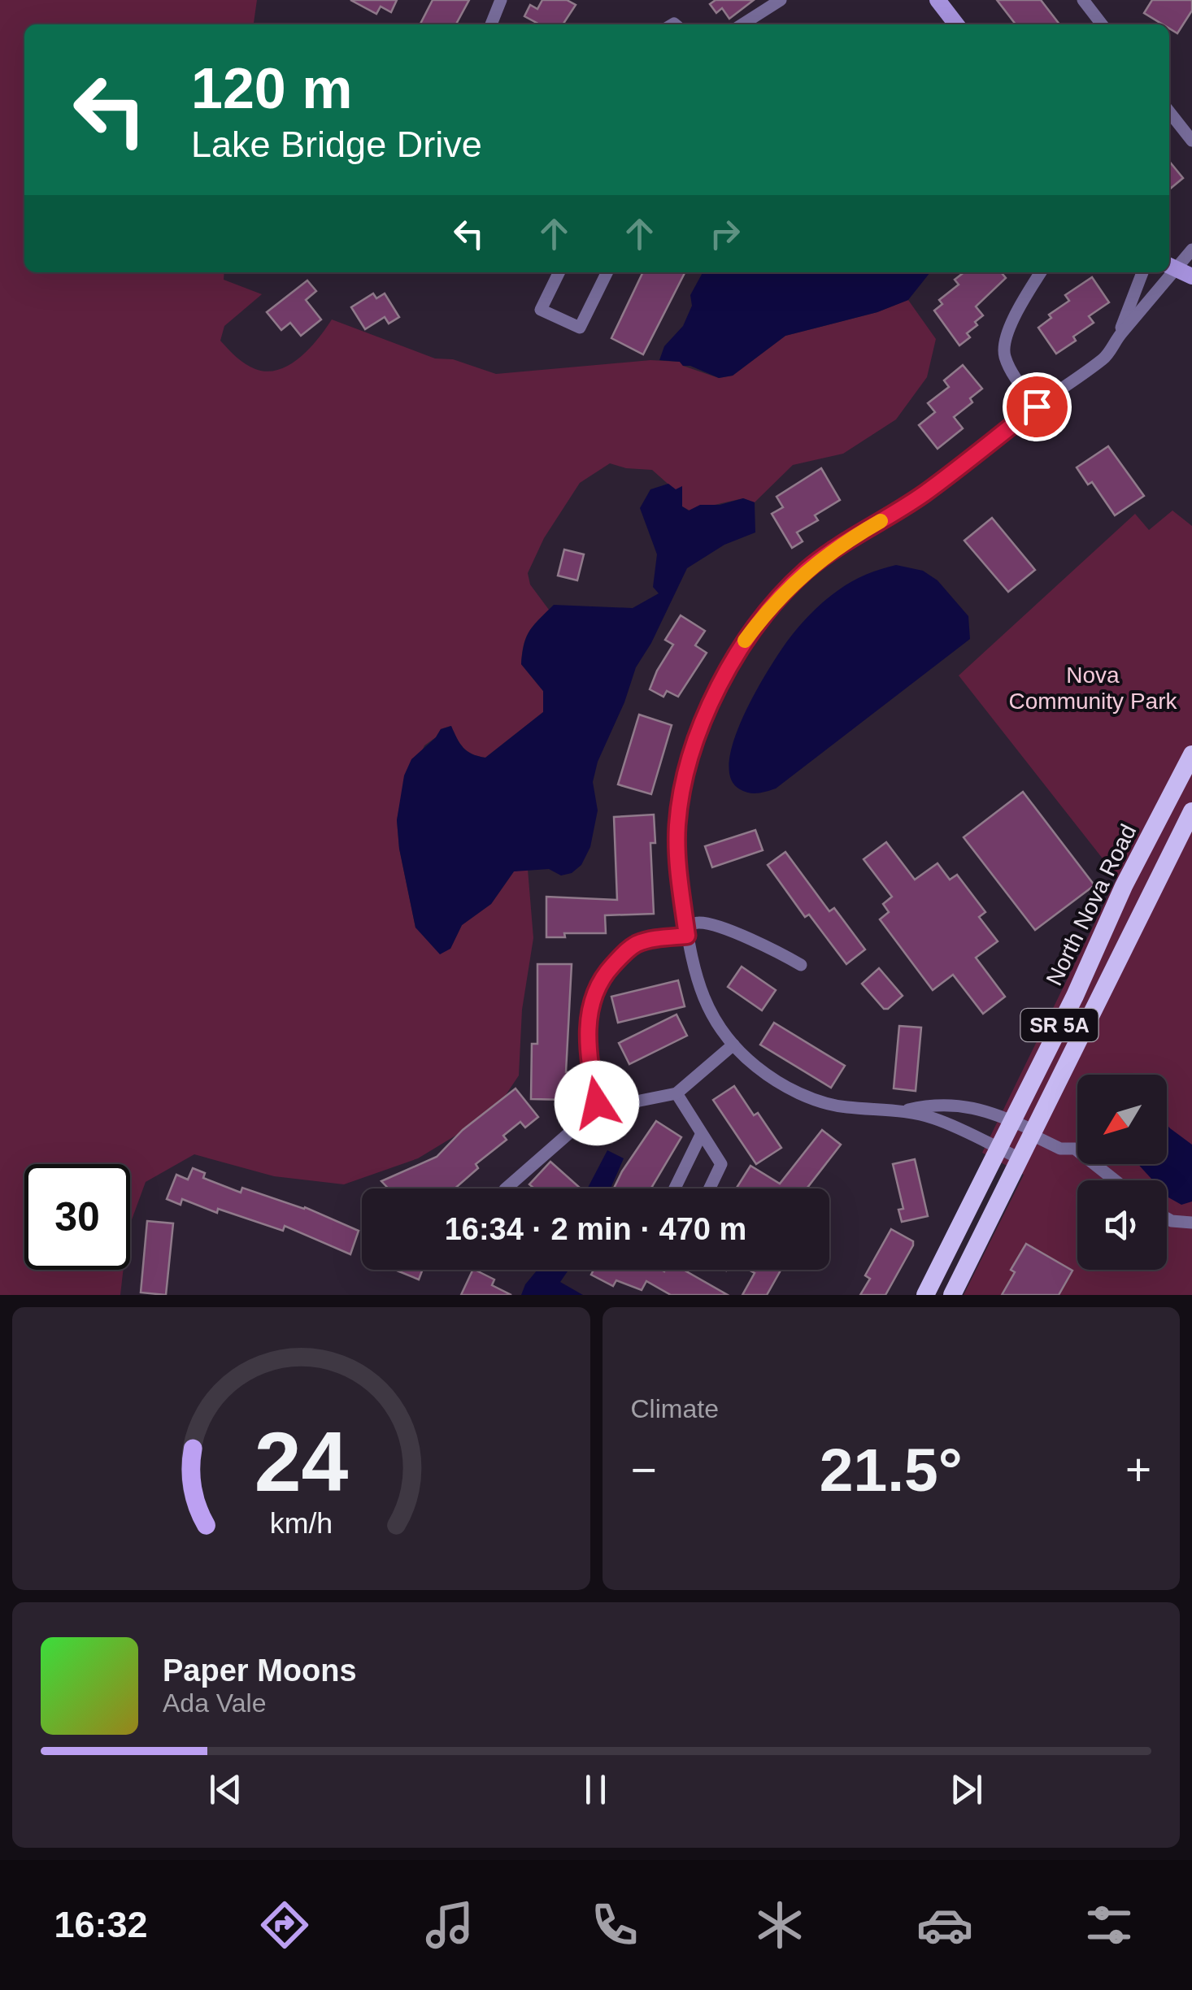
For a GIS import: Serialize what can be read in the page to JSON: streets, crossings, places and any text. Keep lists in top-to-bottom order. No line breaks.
{"streets":{"main road":["North Nova Road","SR 5A"]},"parks":["Nova Community Park"],"north":"bottom left","page":{"turn":["120 m","Lake Bridge Drive"],"limit":"30","trip":"16:34 · 2 min · 470 m","tile":"Climate","heat":["−","21.5°","+"],"song":["Paper Moons","Ada Vale"],"tabs":"16:32","gauge":["24","km/h"]}}
